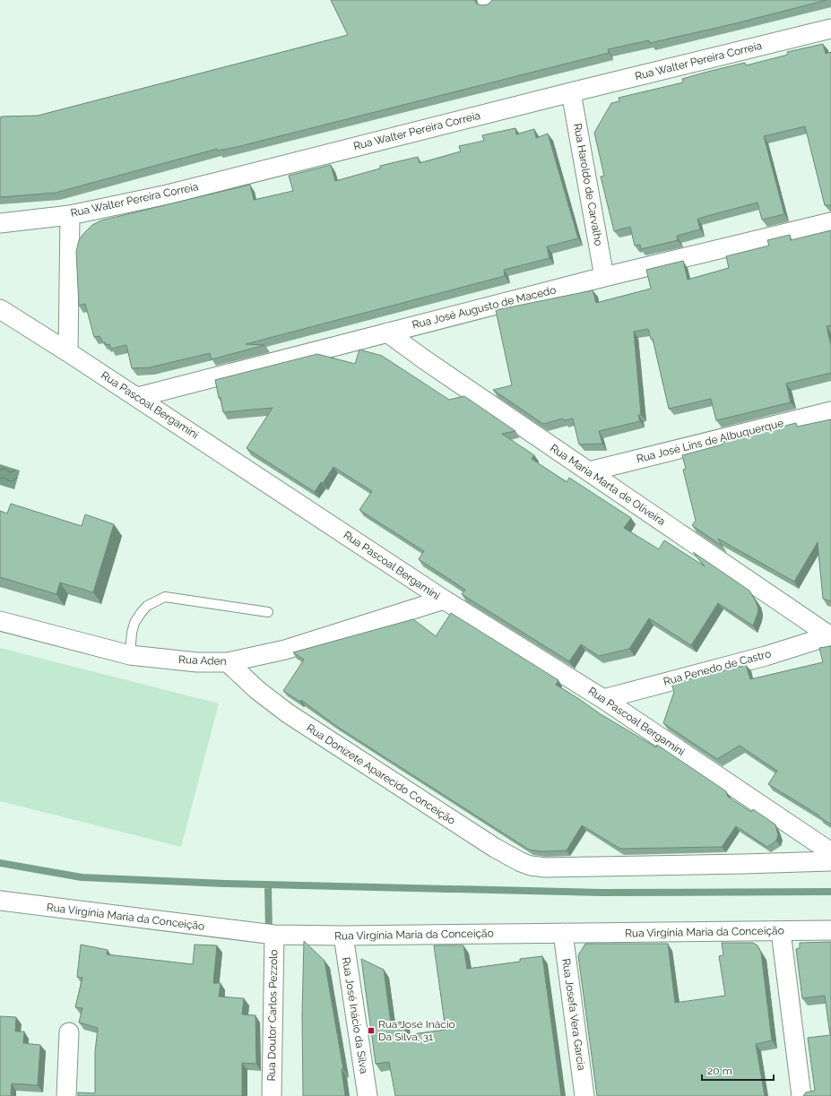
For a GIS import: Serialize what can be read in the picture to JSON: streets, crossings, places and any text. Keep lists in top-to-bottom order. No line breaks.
{"streets":{"street":["Rua Walter Pereira Correia","Rua Haroldo de Carvalho","Rua José Augusto de Macedo","Rua Pascoal Bergamini","Rua José Lins de Albuquerque","Rua Maria Marta de Oliveira","Rua Aden","Rua Penedo de Castro","Rua Donizete Aparecido Conceição","Rua Virgínia Maria da Conceição","Rua Josefa Vera Garcia","Rua Doutor Carlos Pezzolo","Rua José Inácio da Silva"]},"crossings":[["Rua Walter Pereira Correia","Rua Haroldo de Carvalho"],["Rua Haroldo de Carvalho","Rua José Augusto de Macedo"],["Rua José Augusto de Macedo","Rua Pascoal Bergamini"],["Rua José Augusto de Macedo","Rua Maria Marta de Oliveira"],["Rua Pascoal Bergamini","Rua Aden"],["Rua Pascoal Bergamini","Rua Penedo de Castro"],["Rua José Lins de Albuquerque","Rua Maria Marta de Oliveira"],["Rua Maria Marta de Oliveira","Rua Penedo de Castro"],["Rua Aden","Rua Donizete Aparecido Conceição"],["Rua Virgínia Maria da Conceição","Rua Josefa Vera Garcia"],["Rua Virgínia Maria da Conceição","Rua Doutor Carlos Pezzolo"],["Rua Virgínia Maria da Conceição","Rua José Inácio da Silva"]],"places":{"transit":["Rua José Inácio Da Silva, 31"]},"scale_bar":"20 m"}
